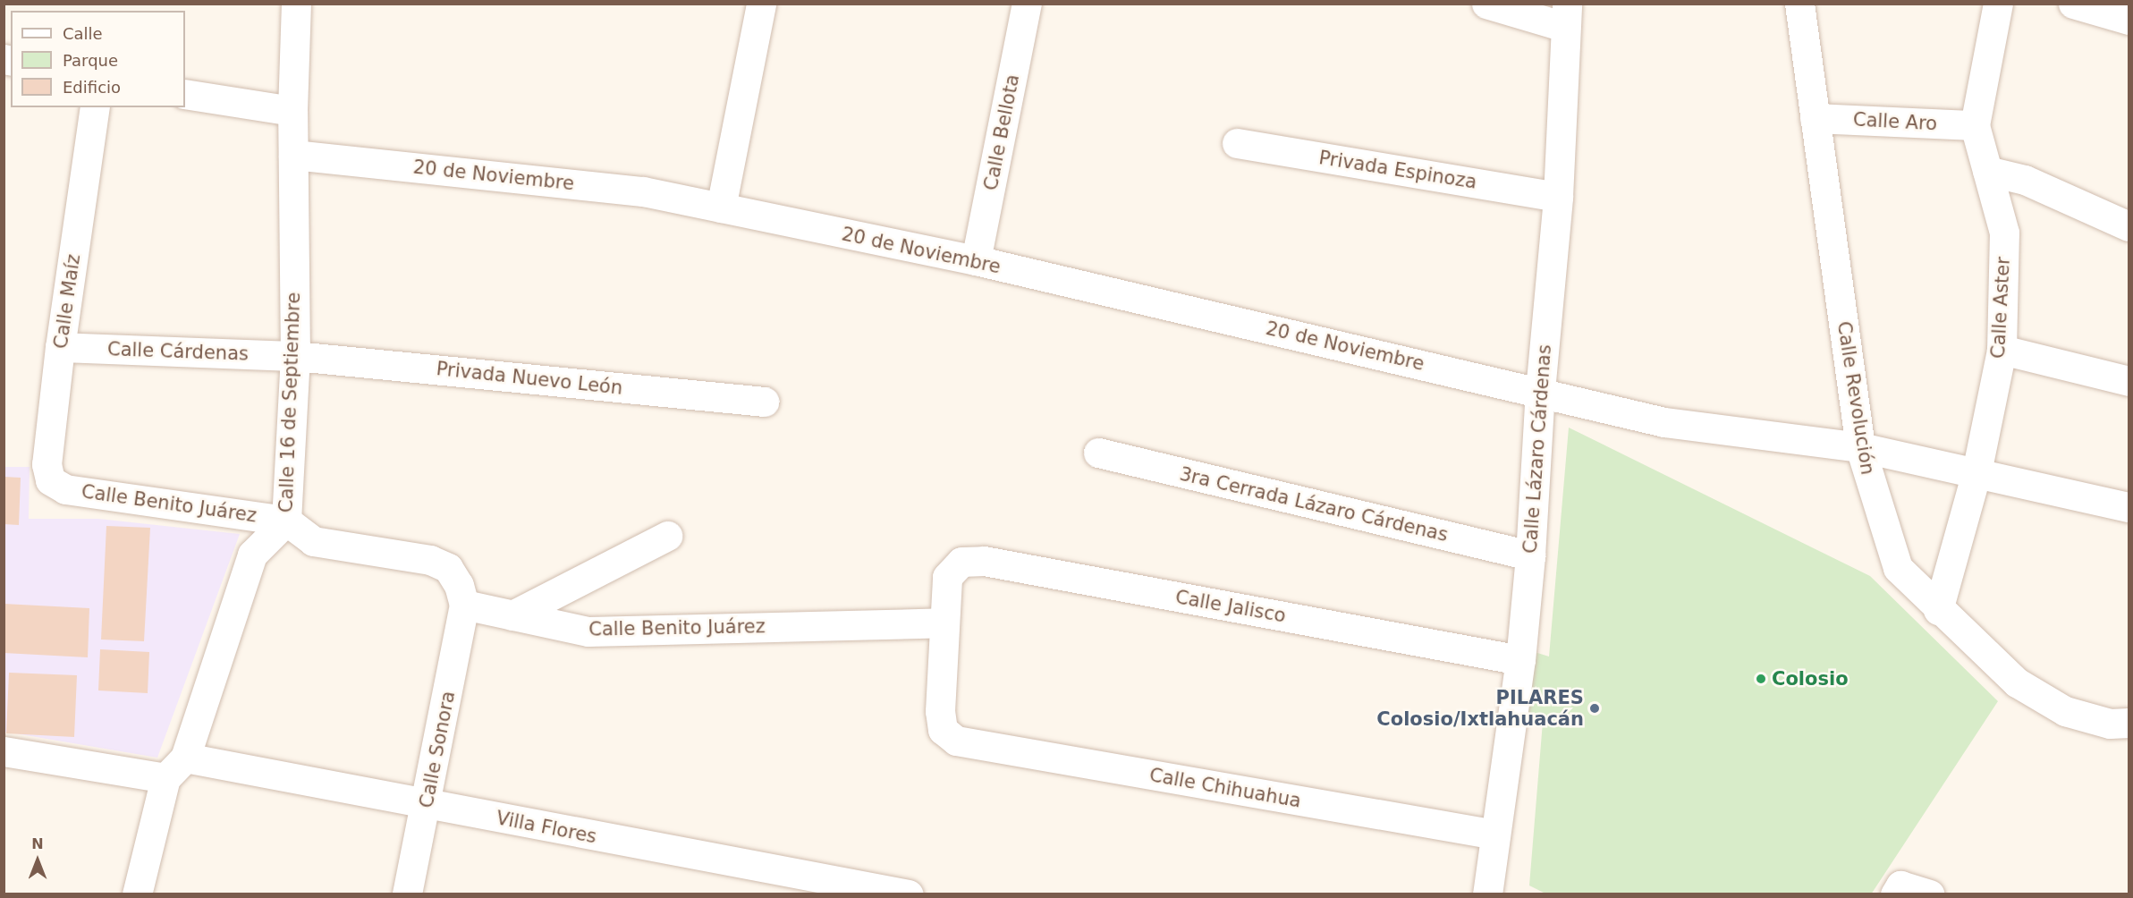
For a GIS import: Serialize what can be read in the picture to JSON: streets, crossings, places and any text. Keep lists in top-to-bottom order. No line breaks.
{"streets":{"street":["Calle Aro","Calle Bellota","Privada Espinoza","20 de Noviembre","Calle Maíz","Calle Aster","Calle Cárdenas","Privada Nuevo León","Calle Revolución","Calle 16 de Septiembre","Calle Lázaro Cárdenas","Calle Benito Juárez","3ra Cerrada Lázaro Cárdenas","Calle Jalisco","Calle Sonora","Calle Chihuahua","Villa Flores"]},"crossings":[["Calle Aro","Calle Aster"],["Calle Aro","Calle Revolución"],["Calle Bellota","20 de Noviembre"],["Privada Espinoza","Calle Lázaro Cárdenas"],["20 de Noviembre","Calle Aster"],["20 de Noviembre","Calle Revolución"],["20 de Noviembre","Calle 16 de Septiembre"],["20 de Noviembre","Calle Lázaro Cárdenas"],["Calle Maíz","Calle Cárdenas"],["Calle Maíz","Calle Benito Juárez"],["Calle Aster","Calle Revolución"],["Calle Cárdenas","Privada Nuevo León"],["Calle Cárdenas","Calle 16 de Septiembre"],["Privada Nuevo León","Calle 16 de Septiembre"],["Calle 16 de Septiembre","Calle Benito Juárez"],["Calle 16 de Septiembre","Villa Flores"],["Calle Lázaro Cárdenas","3ra Cerrada Lázaro Cárdenas"],["Calle Lázaro Cárdenas","Calle Jalisco"],["Calle Lázaro Cárdenas","Calle Chihuahua"],["Calle Benito Juárez","Calle Jalisco"],["Calle Benito Juárez","Calle Sonora"],["Calle Benito Juárez","Calle Chihuahua"],["Calle Jalisco","Calle Chihuahua"],["Calle Sonora","Villa Flores"]],"places":["Colosio","PILARES Colosio/Ixtlahuacán"],"legend":["Calle","Parque","Edificio"],"north":"top"}
